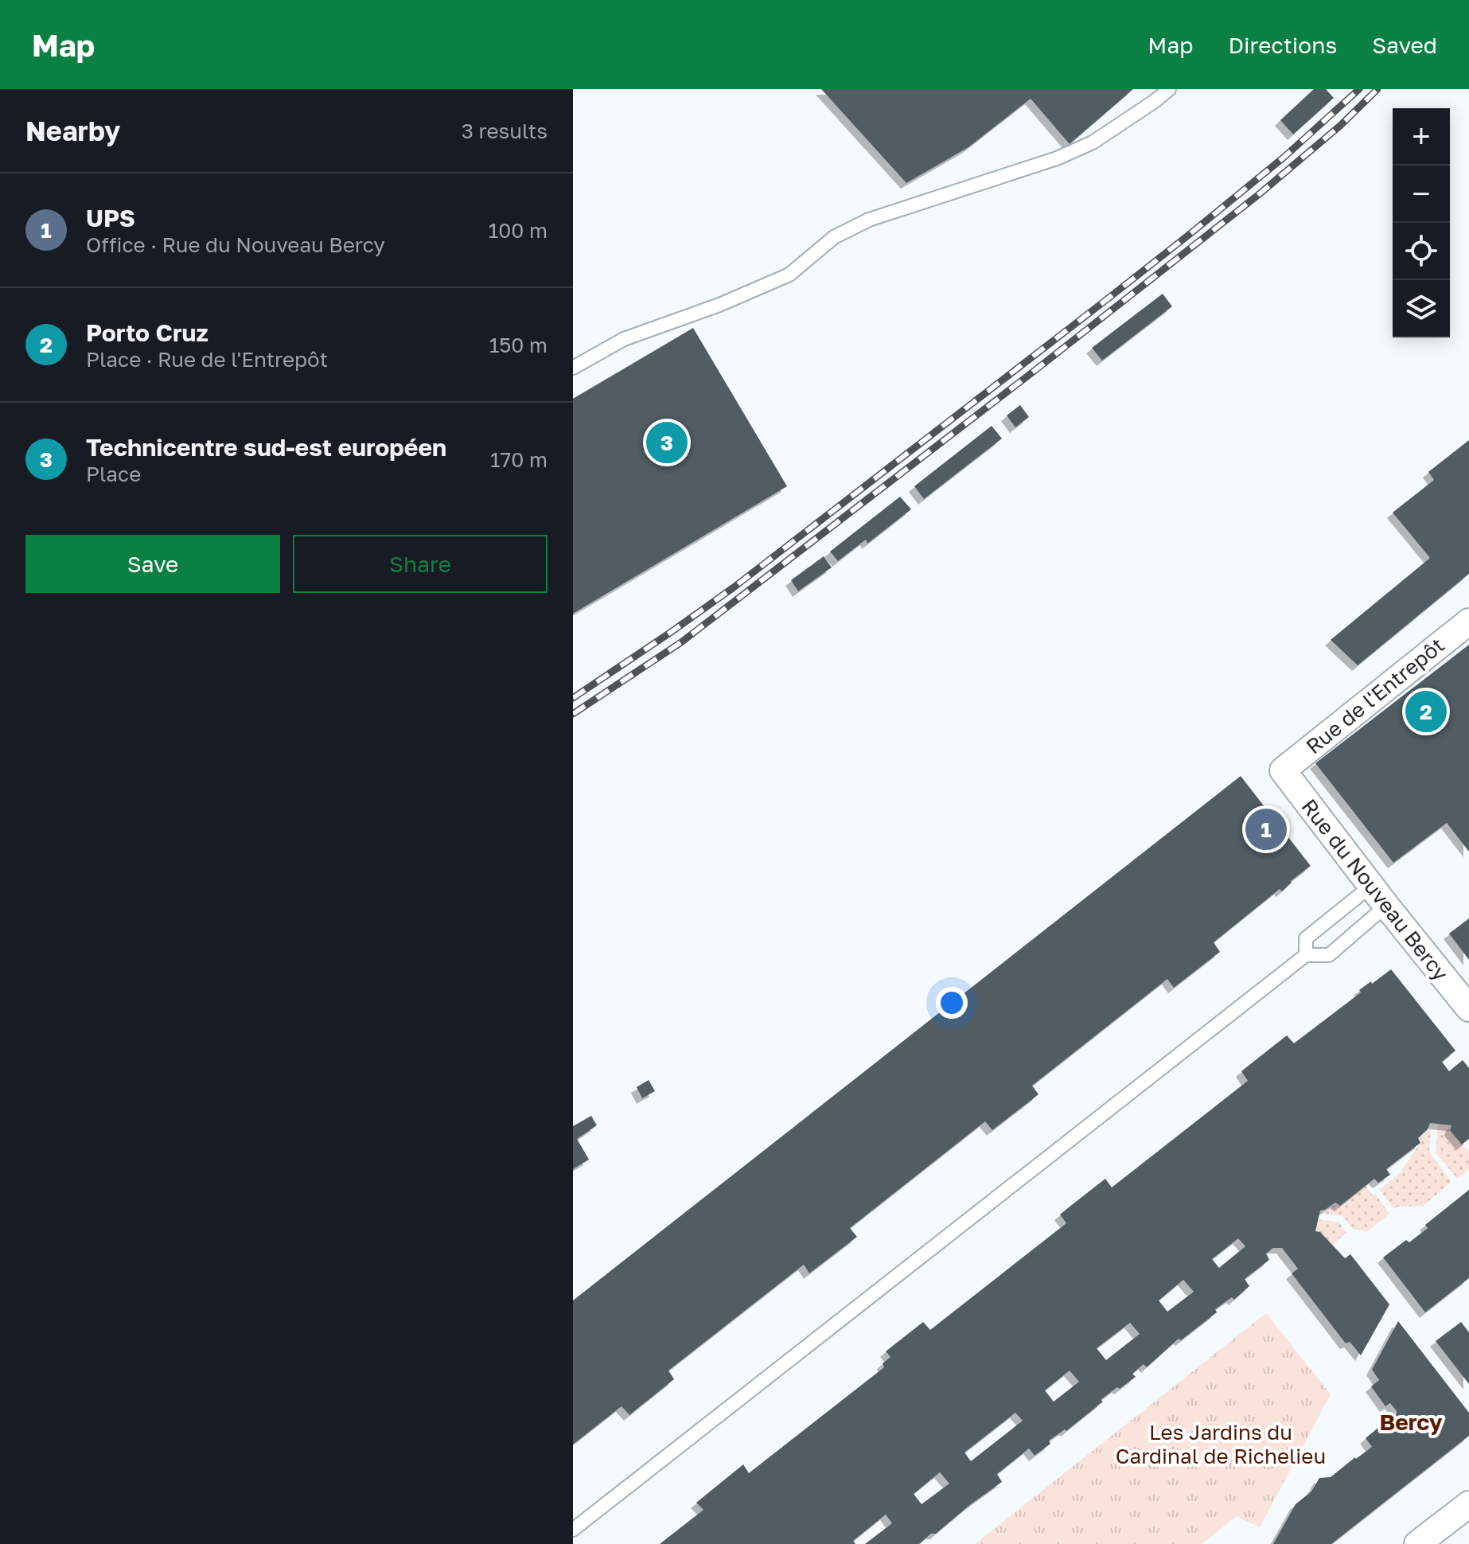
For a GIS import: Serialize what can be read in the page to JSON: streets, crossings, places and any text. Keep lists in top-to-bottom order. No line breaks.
{"streets":{"street":["Rue de l'Entrepôt","Rue du Nouveau Bercy"]},"crossings":[["Rue de l'Entrepôt","Rue du Nouveau Bercy"]],"districts":["Bercy"],"parks":["Les Jardins du Cardinal de Richelieu"],"page":{"header":"Map","nav":["Map","Directions","Saved"],"heading":["Nearby","3 results"],"map_buttons":["+","−"],"list":[{"mark":"1","name":"UPS","note":"Office · Rue du Nouveau Bercy","value":"100 m"},{"mark":"2","name":"Porto Cruz","note":"Place · Rue de l'Entrepôt","value":"150 m"},{"mark":"3","name":"Technicentre sud-est européen","note":"Place","value":"170 m"}],"pins":["3","2","1"],"buttons":["Save","Share"]}}
